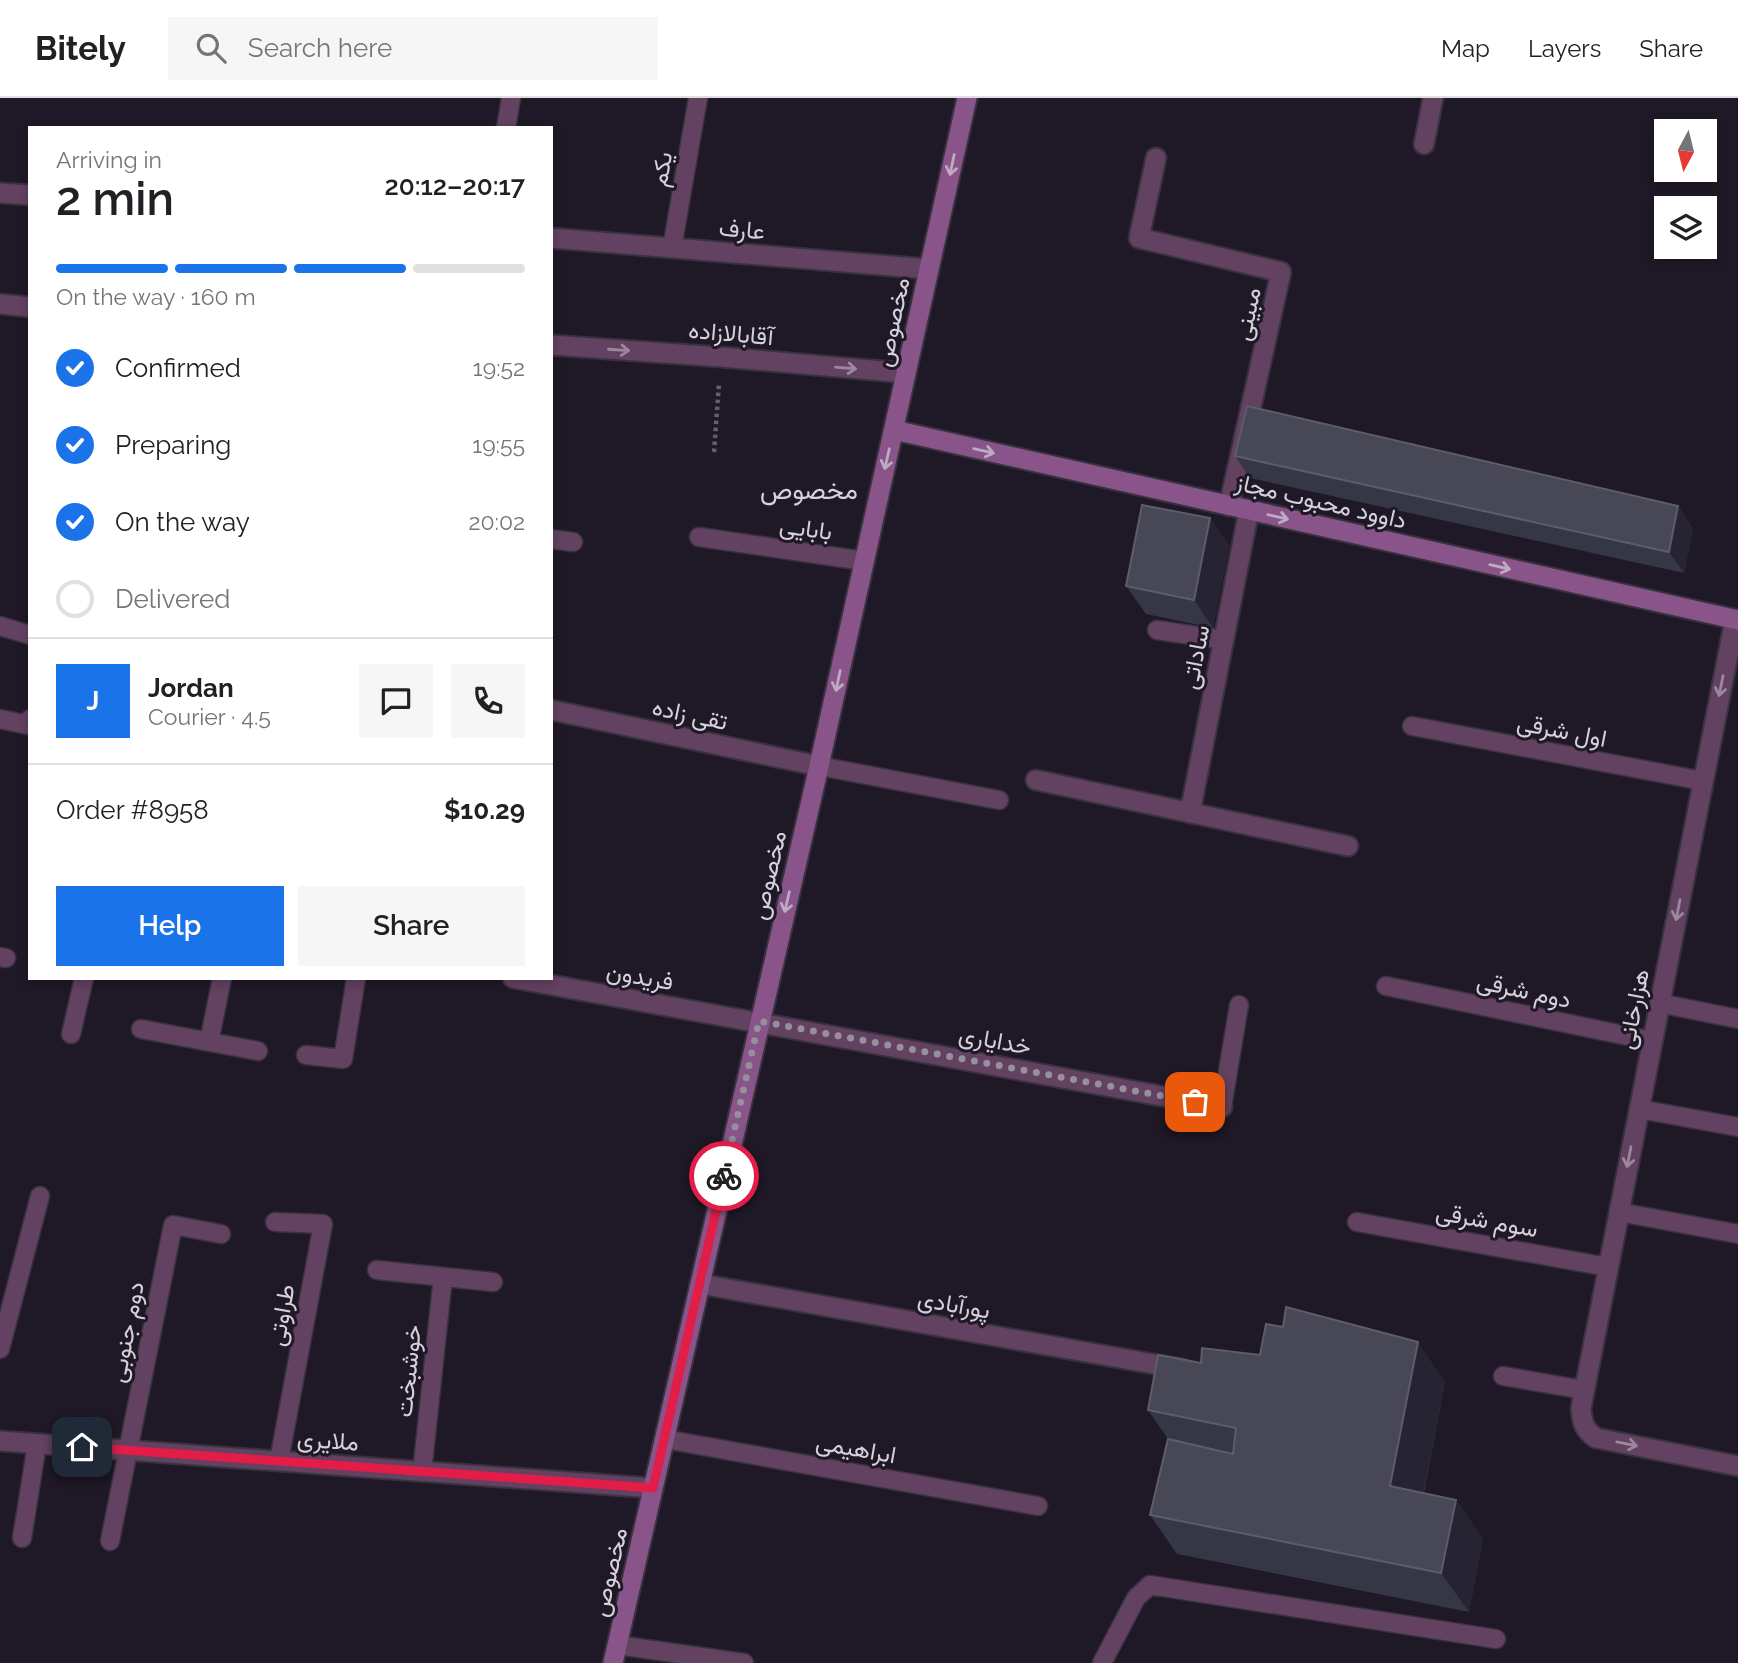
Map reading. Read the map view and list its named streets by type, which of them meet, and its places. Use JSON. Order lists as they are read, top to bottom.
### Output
{
  "streets": {
    "main road": ["مخصوص", "داوود محبوب مجاز"],
    "street": [
      "عارف",
      "مبینی",
      "آقابالازاده",
      "ساداتی",
      "تقی زاده",
      "فریدون",
      "هزارخانی",
      "خدایاری",
      "پورآبادی",
      "ملایری"
    ],
    "lane": [
      "یکم",
      "بابایی",
      "اول شرقی",
      "دوم شرقی",
      "سوم شرقی",
      "طراوتی",
      "دوم جنوبی",
      "خوشبخت",
      "ابراهیمی"
    ]
  },
  "crossings": [
    ["یکم", "عارف"],
    ["عارف", "مخصوص"],
    ["مبینی", "داوود محبوب مجاز"],
    ["مخصوص", "آقابالازاده"],
    ["مخصوص", "داوود محبوب مجاز"],
    ["مخصوص", "بابایی"],
    ["مخصوص", "تقی زاده"],
    ["مخصوص", "فریدون"],
    ["مخصوص", "خدایاری"],
    ["مخصوص", "پورآبادی"],
    ["مخصوص", "ملایری"],
    ["مخصوص", "ابراهیمی"],
    ["داوود محبوب مجاز", "ساداتی"],
    ["داوود محبوب مجاز", "هزارخانی"],
    ["اول شرقی", "هزارخانی"],
    ["فریدون", "خدایاری"],
    ["دوم شرقی", "هزارخانی"],
    ["هزارخانی", "سوم شرقی"],
    ["طراوتی", "ملایری"],
    ["دوم جنوبی", "ملایری"],
    ["خوشبخت", "ملایری"]
  ],
  "one_way": [
    "مخصوص",
    "آقابالازاده",
    "داوود محبوب مجاز",
    "هزارخانی"
  ],
  "districts": ["مخصوص"],
  "north": "bottom",
  "page": {
    "header": "Bitely",
    "search": "Search here",
    "nav": ["Map", "Layers", "Share"],
    "heading": ["2 min", "Arriving in", "20:12–20:17"],
    "panel": [
      "Jordan",
      "Courier · 4.5",
      "Order #8958",
      "$10.29"
    ],
    "bar": "On the way · 160 m",
    "list": [
      ["Confirmed", "19:52"],
      ["Preparing", "19:55"],
      ["On the way", "20:02"],
      "Delivered"
    ],
    "round": "J",
    "buttons": ["Help", "Share"]
  }
}
